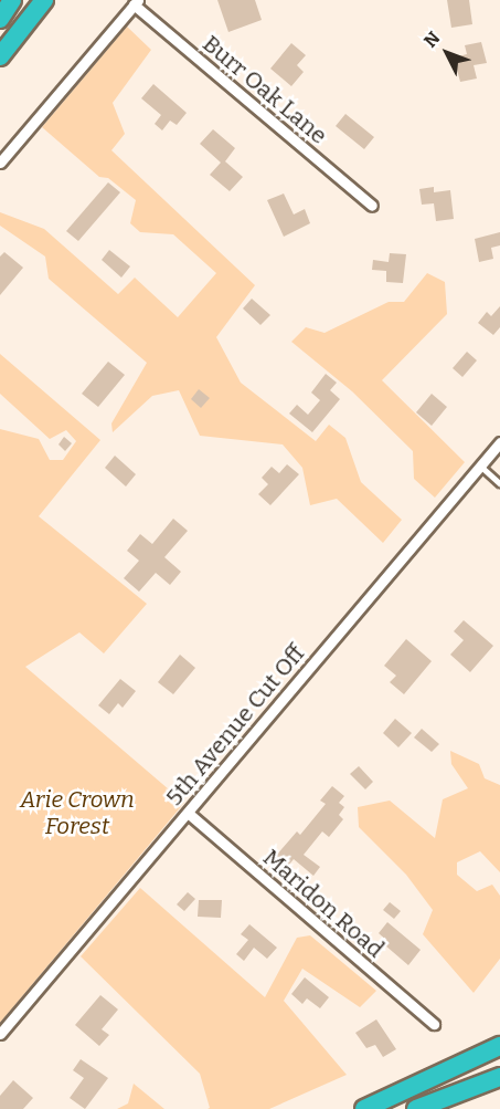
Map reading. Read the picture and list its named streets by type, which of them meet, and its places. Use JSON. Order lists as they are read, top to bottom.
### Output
{
  "streets": {
    "street": ["Burr Oak Lane", "5th Avenue Cut Off", "Maridon Road"]
  },
  "crossings": [
    ["5th Avenue Cut Off", "Maridon Road"]
  ],
  "parks": ["Arie Crown Forest"],
  "north": "top left"
}
